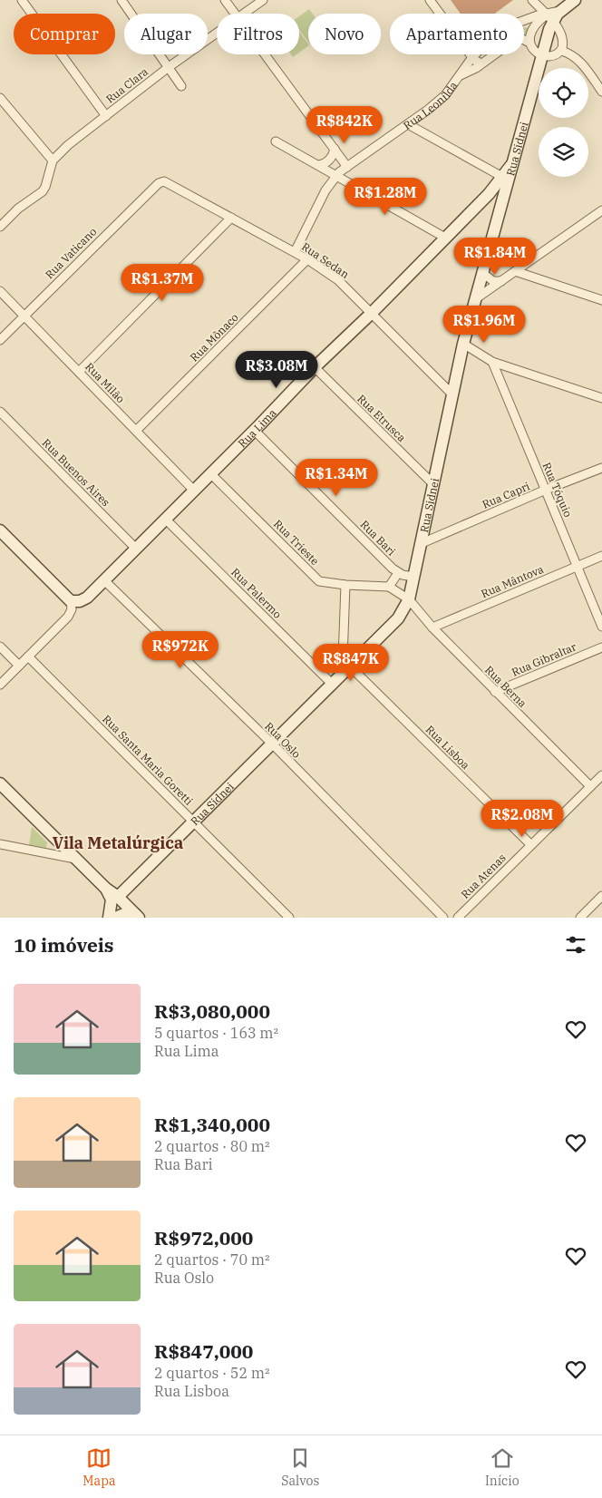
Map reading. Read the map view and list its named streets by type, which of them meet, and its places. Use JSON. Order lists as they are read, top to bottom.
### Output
{
  "streets": {
    "main road": ["Rua Sidnei", "Rua Lima"],
    "street": [
      "Rua Clara",
      "Rua Leonilda",
      "Rua Vaticano",
      "Rua Sedan",
      "Rua Mônaco",
      "Rua Milão",
      "Rua Etrusca",
      "Rua Buenos Aires",
      "Rua Tóquio",
      "Rua Capri",
      "Rua Bari",
      "Rua Trieste",
      "Rua Mântova",
      "Rua Palermo",
      "Rua Gibraltar",
      "Rua Berna",
      "Rua Oslo",
      "Rua Lisboa",
      "Rua Santa Maria Goretti",
      "Rua Atenas"
    ]
  },
  "crossings": [
    ["Rua Leonilda", "Rua Sidnei"],
    ["Rua Leonilda", "Rua Sedan"],
    ["Rua Sidnei", "Rua Sedan"],
    ["Rua Sidnei", "Rua Etrusca"],
    ["Rua Sidnei", "Rua Lima"],
    ["Rua Sidnei", "Rua Capri"],
    ["Rua Sidnei", "Rua Trieste"],
    ["Rua Sidnei", "Rua Palermo"],
    ["Rua Sidnei", "Rua Berna"],
    ["Rua Sidnei", "Rua Oslo"],
    ["Rua Sidnei", "Rua Lisboa"],
    ["Rua Sidnei", "Rua Santa Maria Goretti"],
    ["Rua Vaticano", "Rua Sedan"],
    ["Rua Vaticano", "Rua Milão"],
    ["Rua Sedan", "Rua Mônaco"],
    ["Rua Sedan", "Rua Lima"],
    ["Rua Mônaco", "Rua Milão"],
    ["Rua Milão", "Rua Lima"],
    ["Rua Etrusca", "Rua Lima"],
    ["Rua Lima", "Rua Buenos Aires"],
    ["Rua Lima", "Rua Bari"],
    ["Rua Lima", "Rua Trieste"],
    ["Rua Lima", "Rua Palermo"],
    ["Rua Lima", "Rua Oslo"],
    ["Rua Tóquio", "Rua Capri"],
    ["Rua Tóquio", "Rua Mântova"],
    ["Rua Trieste", "Rua Berna"],
    ["Rua Mântova", "Rua Berna"],
    ["Rua Gibraltar", "Rua Berna"],
    ["Rua Berna", "Rua Atenas"],
    ["Rua Lisboa", "Rua Atenas"]
  ],
  "districts": ["Vila Metalúrgica"],
  "page": {
    "chip": [
      "Comprar",
      "Alugar",
      "Filtros",
      "Novo",
      "Apartamento"
    ],
    "price": [
      "R$842K",
      "R$1.28M",
      "R$1.84M",
      "R$1.37M",
      "R$1.96M",
      "R$3.08M",
      "R$1.34M",
      "R$972K",
      "R$847K",
      "R$2.08M"
    ],
    "heading": "10 imóveis",
    "list": [
      {
        "name": "R$3,080,000",
        "note": "5 quartos · 163 m² · Rua Lima"
      },
      {
        "name": "R$1,340,000",
        "note": "2 quartos · 80 m² · Rua Bari"
      },
      {
        "name": "R$972,000",
        "note": "2 quartos · 70 m² · Rua Oslo"
      },
      {
        "name": "R$847,000",
        "note": "2 quartos · 52 m² · Rua Lisboa"
      }
    ],
    "tabs": ["Mapa", "Salvos", "Início"]
  }
}
